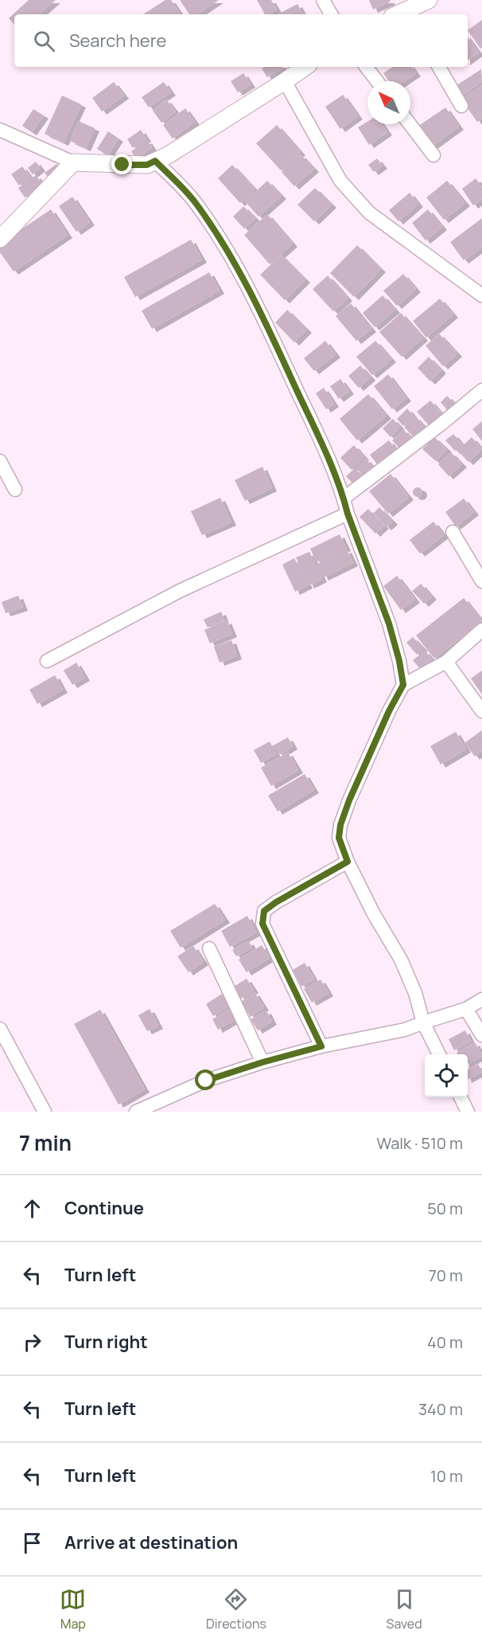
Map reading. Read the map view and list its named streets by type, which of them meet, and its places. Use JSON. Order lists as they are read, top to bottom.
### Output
{
  "north": "top left",
  "page": {
    "search": "Search here",
    "heading": ["7 min", "Walk · 510 m"],
    "list": [
      ["Continue", "50 m"],
      ["Turn left", "70 m"],
      ["Turn right", "40 m"],
      ["Turn left", "340 m"],
      ["Turn left", "10 m"],
      "Arrive at destination"
    ],
    "nav": ["Map", "Directions", "Saved"]
  }
}
